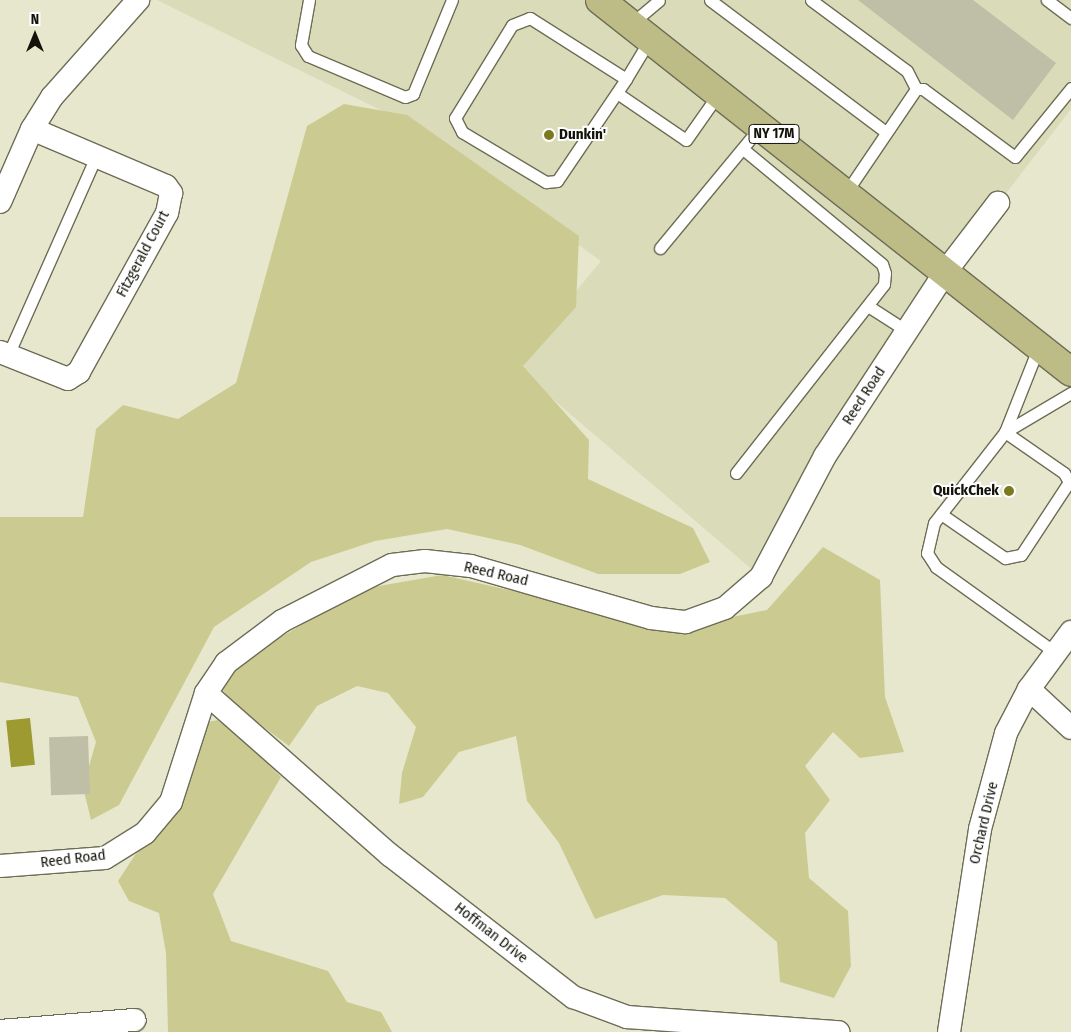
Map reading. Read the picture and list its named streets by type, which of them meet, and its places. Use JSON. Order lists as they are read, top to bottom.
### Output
{
  "streets": {
    "main road": ["NY 17M"],
    "street": [
      "Fitzgerald Court",
      "Reed Road",
      "Orchard Drive",
      "Hoffman Drive"
    ]
  },
  "crossings": [
    ["NY 17M", "Reed Road"],
    ["Reed Road", "Hoffman Drive"]
  ],
  "places": ["Dunkin'", "QuickChek"],
  "north": "top"
}
